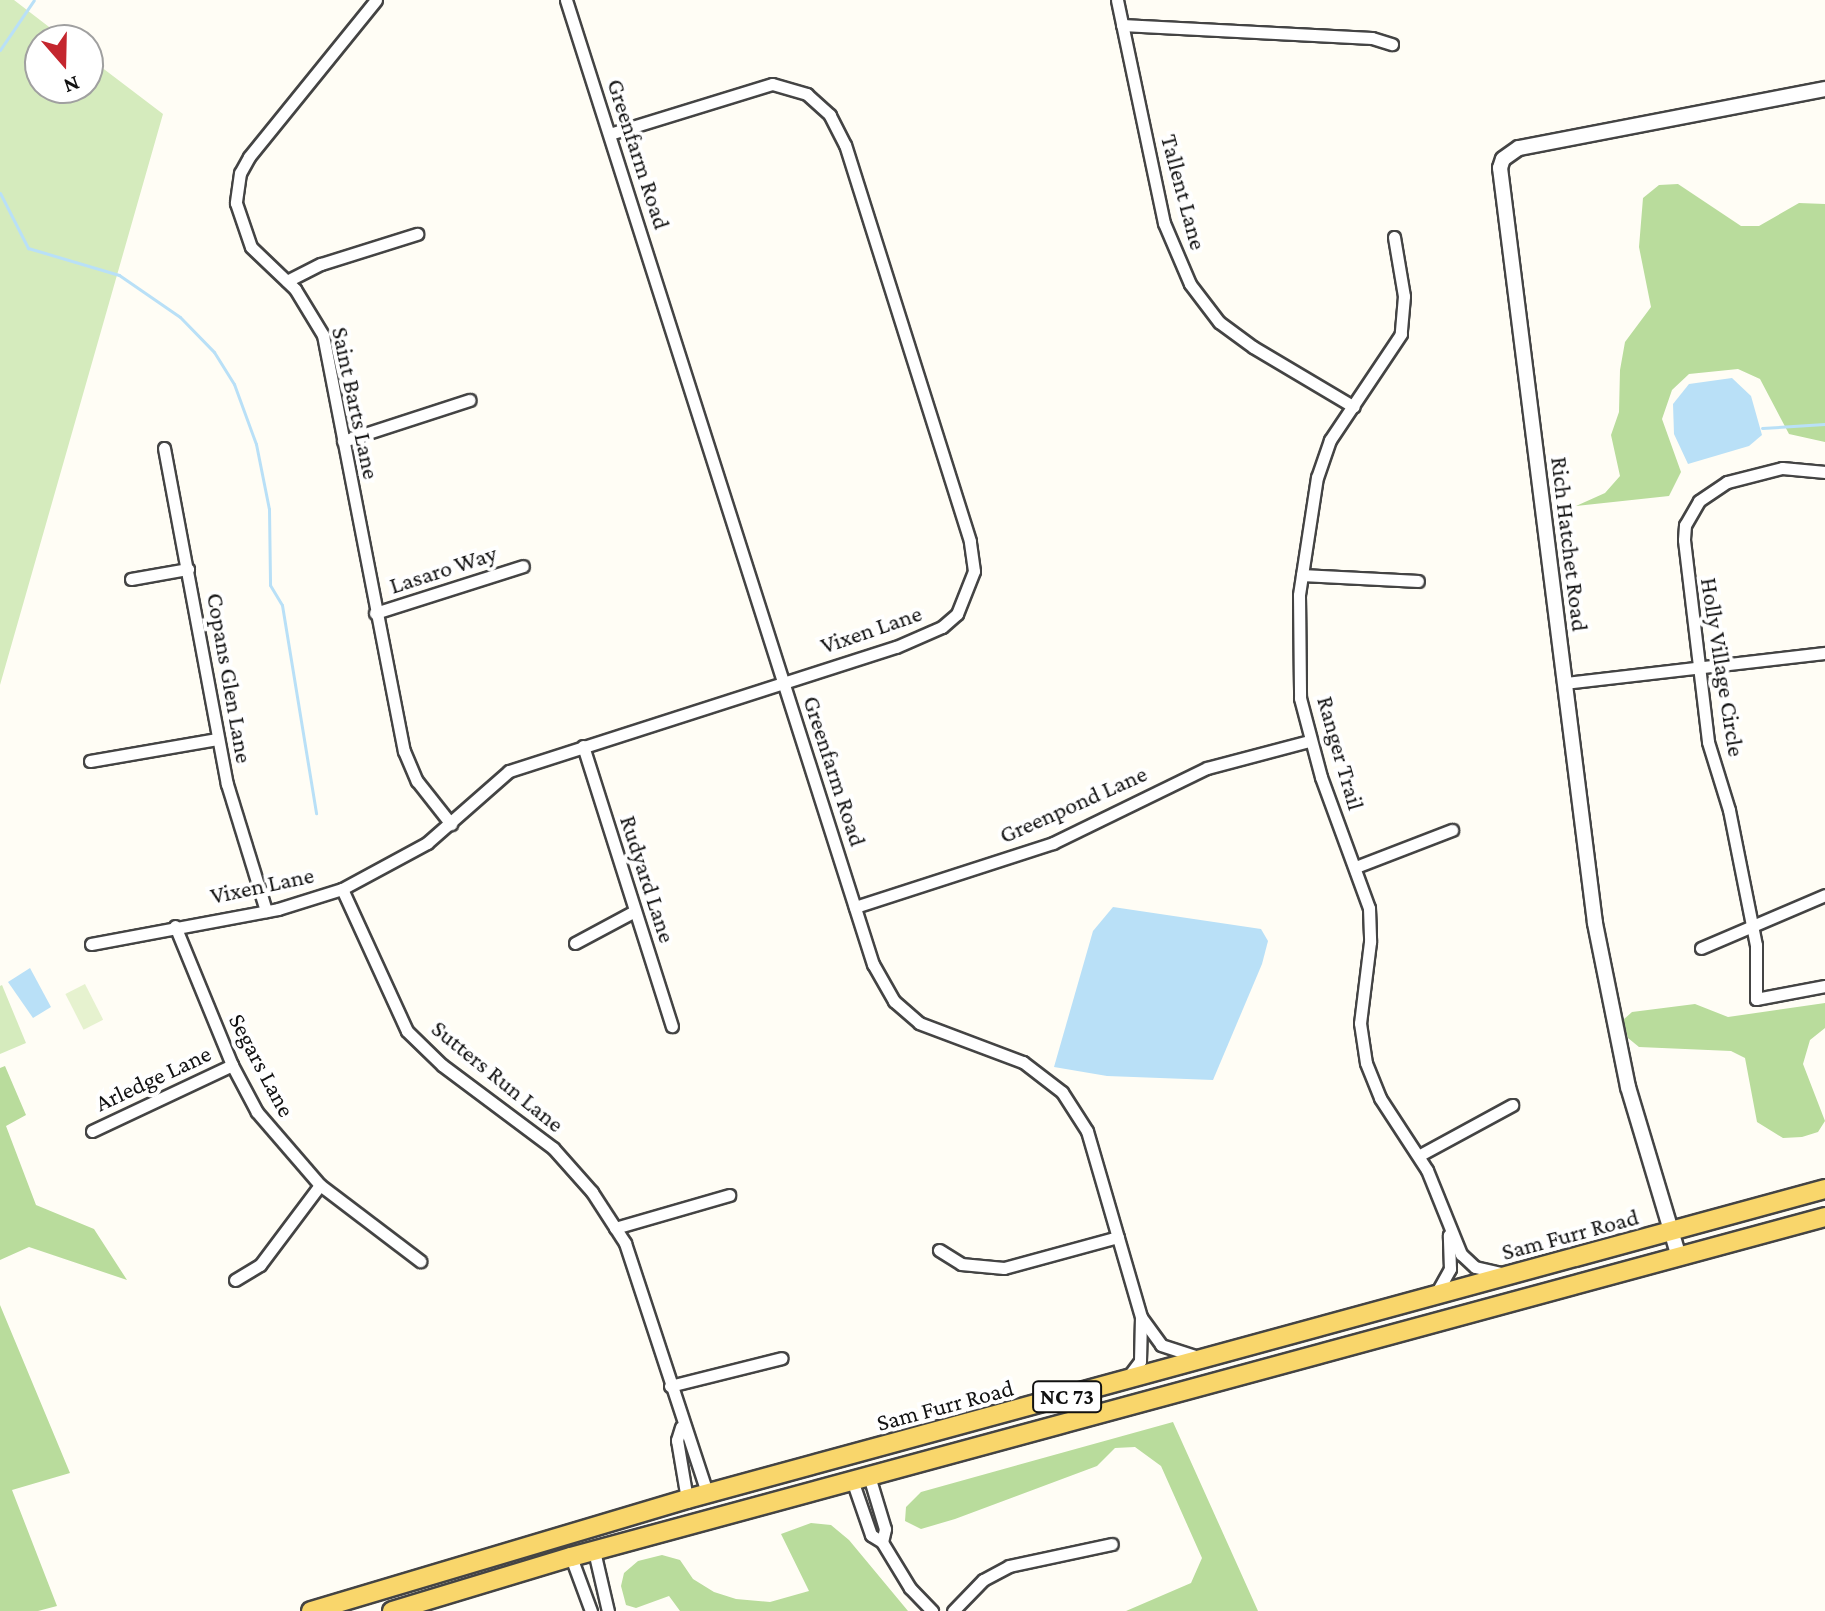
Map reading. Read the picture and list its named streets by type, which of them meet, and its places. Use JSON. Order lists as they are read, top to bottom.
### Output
{
  "streets": {
    "main road": ["Sam Furr Road", "NC 73"],
    "street": [
      "Greenfarm Road",
      "Tallent Lane",
      "Saint Barts Lane",
      "Rich Hatchet Road",
      "Lasaro Way",
      "Vixen Lane",
      "Holly Village Circle",
      "Copans Glen Lane",
      "Ranger Trail",
      "Greenpond Lane",
      "Rudyard Lane",
      "Segars Lane",
      "Sutters Run Lane",
      "Arledge Lane"
    ]
  },
  "crossings": [
    ["Greenfarm Road", "Vixen Lane"],
    ["Greenfarm Road", "Greenpond Lane"],
    ["Greenfarm Road", "Sam Furr Road"],
    ["Tallent Lane", "Ranger Trail"],
    ["Saint Barts Lane", "Lasaro Way"],
    ["Saint Barts Lane", "Vixen Lane"],
    ["Rich Hatchet Road", "Sam Furr Road"],
    ["Vixen Lane", "Copans Glen Lane"],
    ["Vixen Lane", "Rudyard Lane"],
    ["Vixen Lane", "Segars Lane"],
    ["Vixen Lane", "Sutters Run Lane"],
    ["Ranger Trail", "Greenpond Lane"],
    ["Ranger Trail", "Sam Furr Road"],
    ["Segars Lane", "Arledge Lane"],
    ["Sutters Run Lane", "Sam Furr Road"]
  ],
  "north": "bottom"
}
